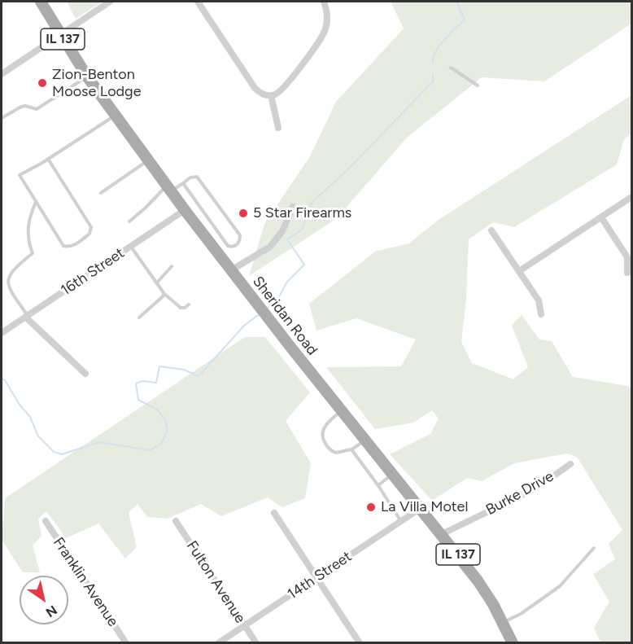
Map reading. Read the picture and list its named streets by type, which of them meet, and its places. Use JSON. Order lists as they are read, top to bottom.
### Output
{
  "streets": {
    "main road": ["IL 137", "Sheridan Road"],
    "street": [
      "16th Street",
      "Burke Drive",
      "14th Street",
      "Franklin Avenue",
      "Fulton Avenue"
    ]
  },
  "crossings": [
    ["16th Street", "Sheridan Road"],
    ["Sheridan Road", "Burke Drive"],
    ["Sheridan Road", "14th Street"],
    ["14th Street", "Fulton Avenue"]
  ],
  "places": ["Zion-Benton Moose Lodge", "5 Star Firearms", "La Villa Motel"],
  "north": "bottom right"
}
